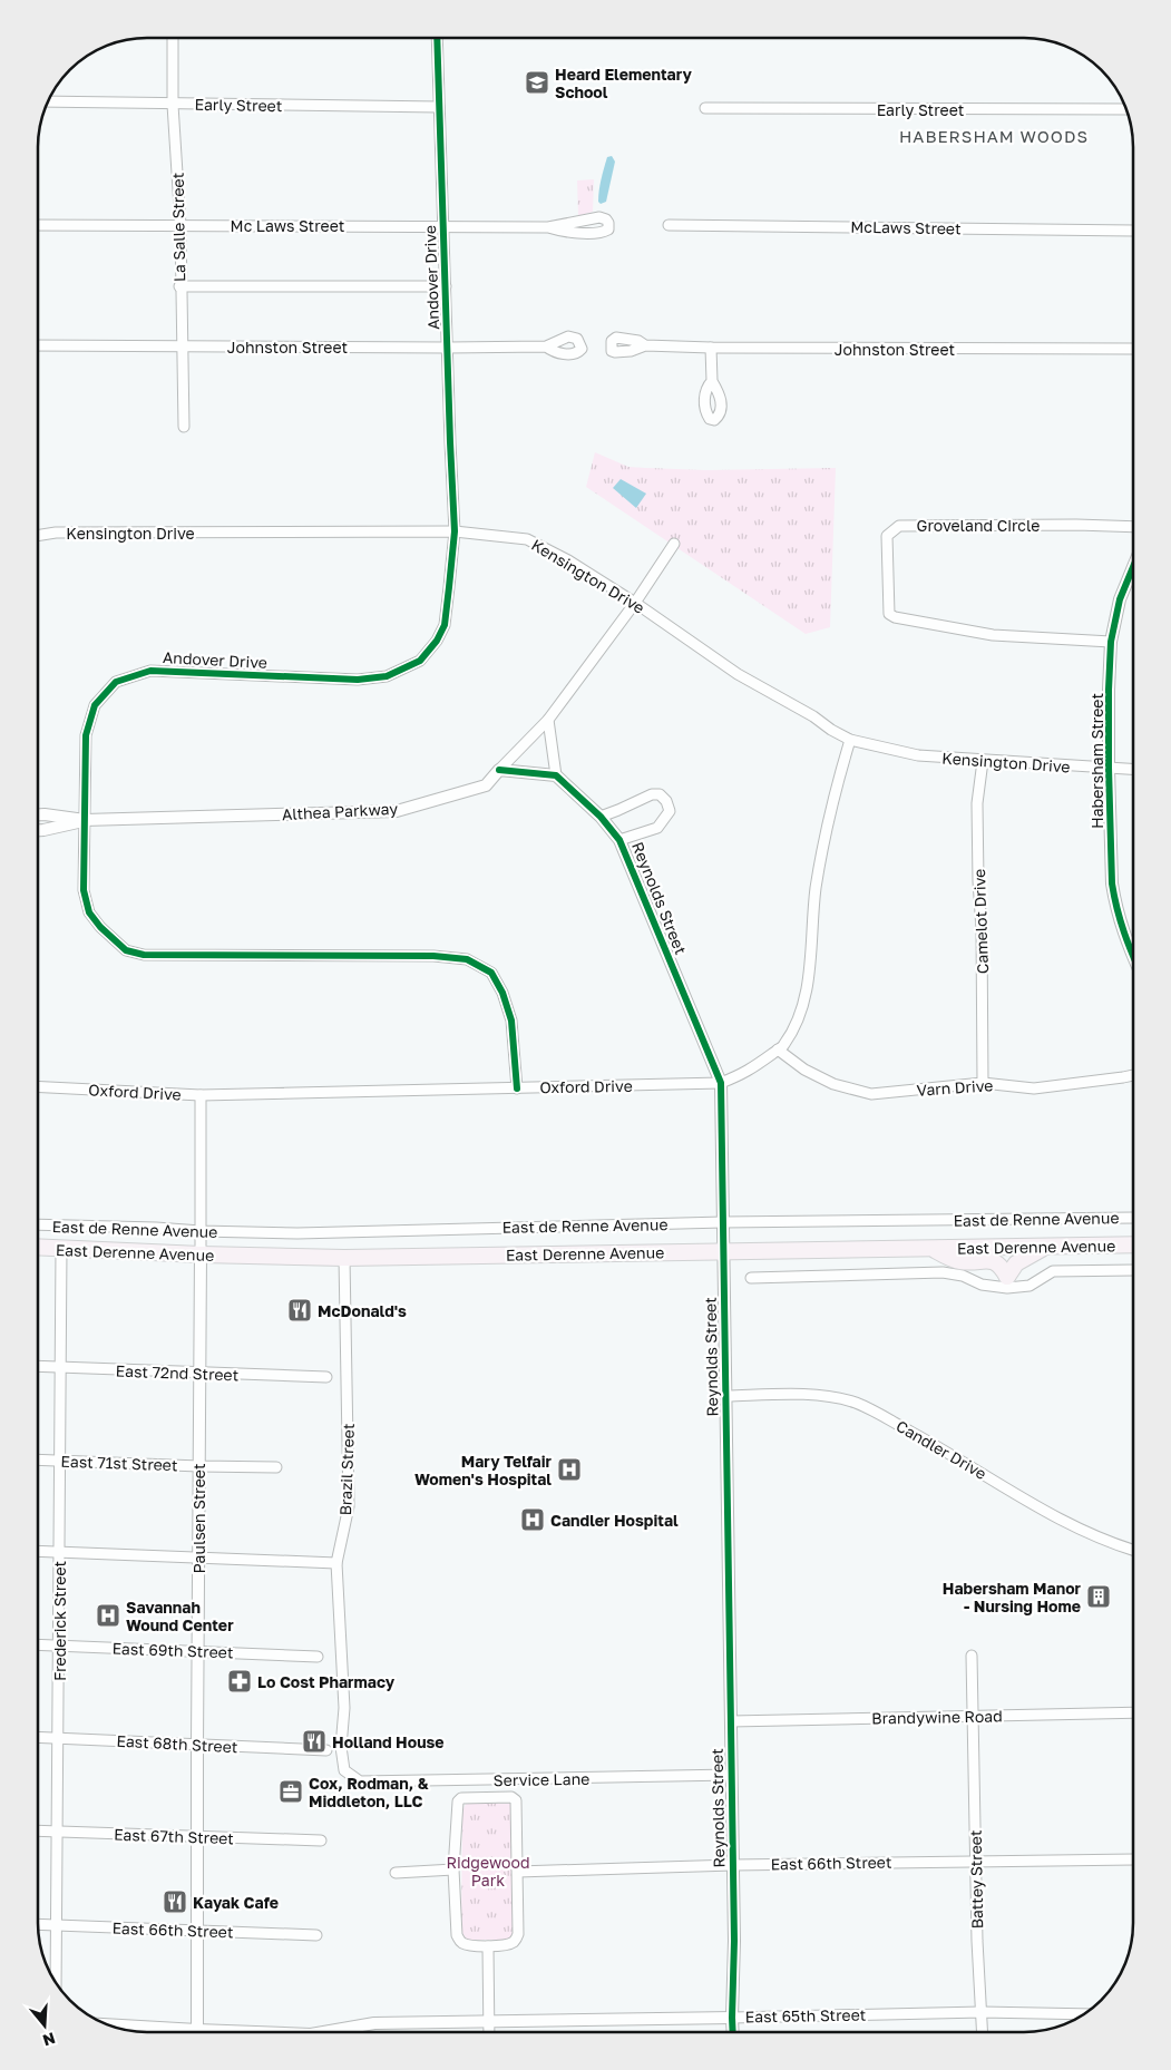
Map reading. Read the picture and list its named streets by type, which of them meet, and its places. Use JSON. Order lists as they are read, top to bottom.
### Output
{
  "streets": {
    "highway": ["East Derenne Avenue"],
    "street": [
      "Early Street",
      "Mc Laws Street",
      "La Salle Street",
      "McLaws Street",
      "Andover Drive",
      "Johnston Street",
      "Groveland Circle",
      "Kensington Drive",
      "Habersham Street",
      "Althea Parkway",
      "Reynolds Street",
      "Camelot Drive",
      "Oxford Drive",
      "Varn Drive",
      "East de Renne Avenue",
      "East 72nd Street",
      "Candler Drive",
      "East 71st Street",
      "Brazil Street",
      "Paulsen Street",
      "Frederick Street",
      "East 69th Street",
      "Brandywine Road",
      "East 68th Street",
      "Service Lane",
      "East 67th Street",
      "East 66th Street",
      "Battey Street",
      "East 65th Street"
    ]
  },
  "crossings": [
    ["Early Street", "La Salle Street"],
    ["Early Street", "Andover Drive"],
    ["Mc Laws Street", "La Salle Street"],
    ["Mc Laws Street", "Andover Drive"],
    ["La Salle Street", "Johnston Street"],
    ["Andover Drive", "Johnston Street"],
    ["Andover Drive", "Kensington Drive"],
    ["Andover Drive", "Althea Parkway"],
    ["Andover Drive", "Oxford Drive"],
    ["Groveland Circle", "Habersham Street"],
    ["Kensington Drive", "Habersham Street"],
    ["Kensington Drive", "Althea Parkway"],
    ["Kensington Drive", "Camelot Drive"],
    ["Kensington Drive", "Oxford Drive"],
    ["Reynolds Street", "Oxford Drive"],
    ["Reynolds Street", "East de Renne Avenue"],
    ["Reynolds Street", "East Derenne Avenue"],
    ["Reynolds Street", "Candler Drive"],
    ["Reynolds Street", "Brandywine Road"],
    ["Reynolds Street", "Service Lane"],
    ["Reynolds Street", "East 66th Street"],
    ["Reynolds Street", "East 65th Street"],
    ["Camelot Drive", "Varn Drive"],
    ["Oxford Drive", "Varn Drive"],
    ["Oxford Drive", "Paulsen Street"],
    ["East de Renne Avenue", "Paulsen Street"],
    ["East Derenne Avenue", "Brazil Street"],
    ["East Derenne Avenue", "Paulsen Street"],
    ["East Derenne Avenue", "Frederick Street"],
    ["East 72nd Street", "Paulsen Street"],
    ["East 72nd Street", "Frederick Street"],
    ["East 71st Street", "Paulsen Street"],
    ["East 71st Street", "Frederick Street"],
    ["Brazil Street", "Service Lane"],
    ["Paulsen Street", "East 69th Street"],
    ["Paulsen Street", "East 68th Street"],
    ["Paulsen Street", "East 67th Street"],
    ["Paulsen Street", "East 66th Street"],
    ["Frederick Street", "East 69th Street"],
    ["Frederick Street", "East 68th Street"],
    ["Frederick Street", "East 67th Street"],
    ["Frederick Street", "East 66th Street"],
    ["Brandywine Road", "Battey Street"],
    ["East 66th Street", "Battey Street"],
    ["Battey Street", "East 65th Street"]
  ],
  "districts": ["HABERSHAM WOODS"],
  "parks": ["Ridgewood Park"],
  "places": {
    "school or university": ["Heard Elementary School"],
    "restaurant": ["McDonald's", "Holland House", "Kayak Cafe"],
    "hospital": ["Mary Telfair Women's Hospital", "Candler Hospital", "Savannah Wound Center"],
    "building": ["Habersham Manor - Nursing Home"],
    "pharmacy": ["Lo Cost Pharmacy"],
    "office": ["Cox, Rodman, & Middleton, LLC"]
  },
  "north": "bottom"
}
